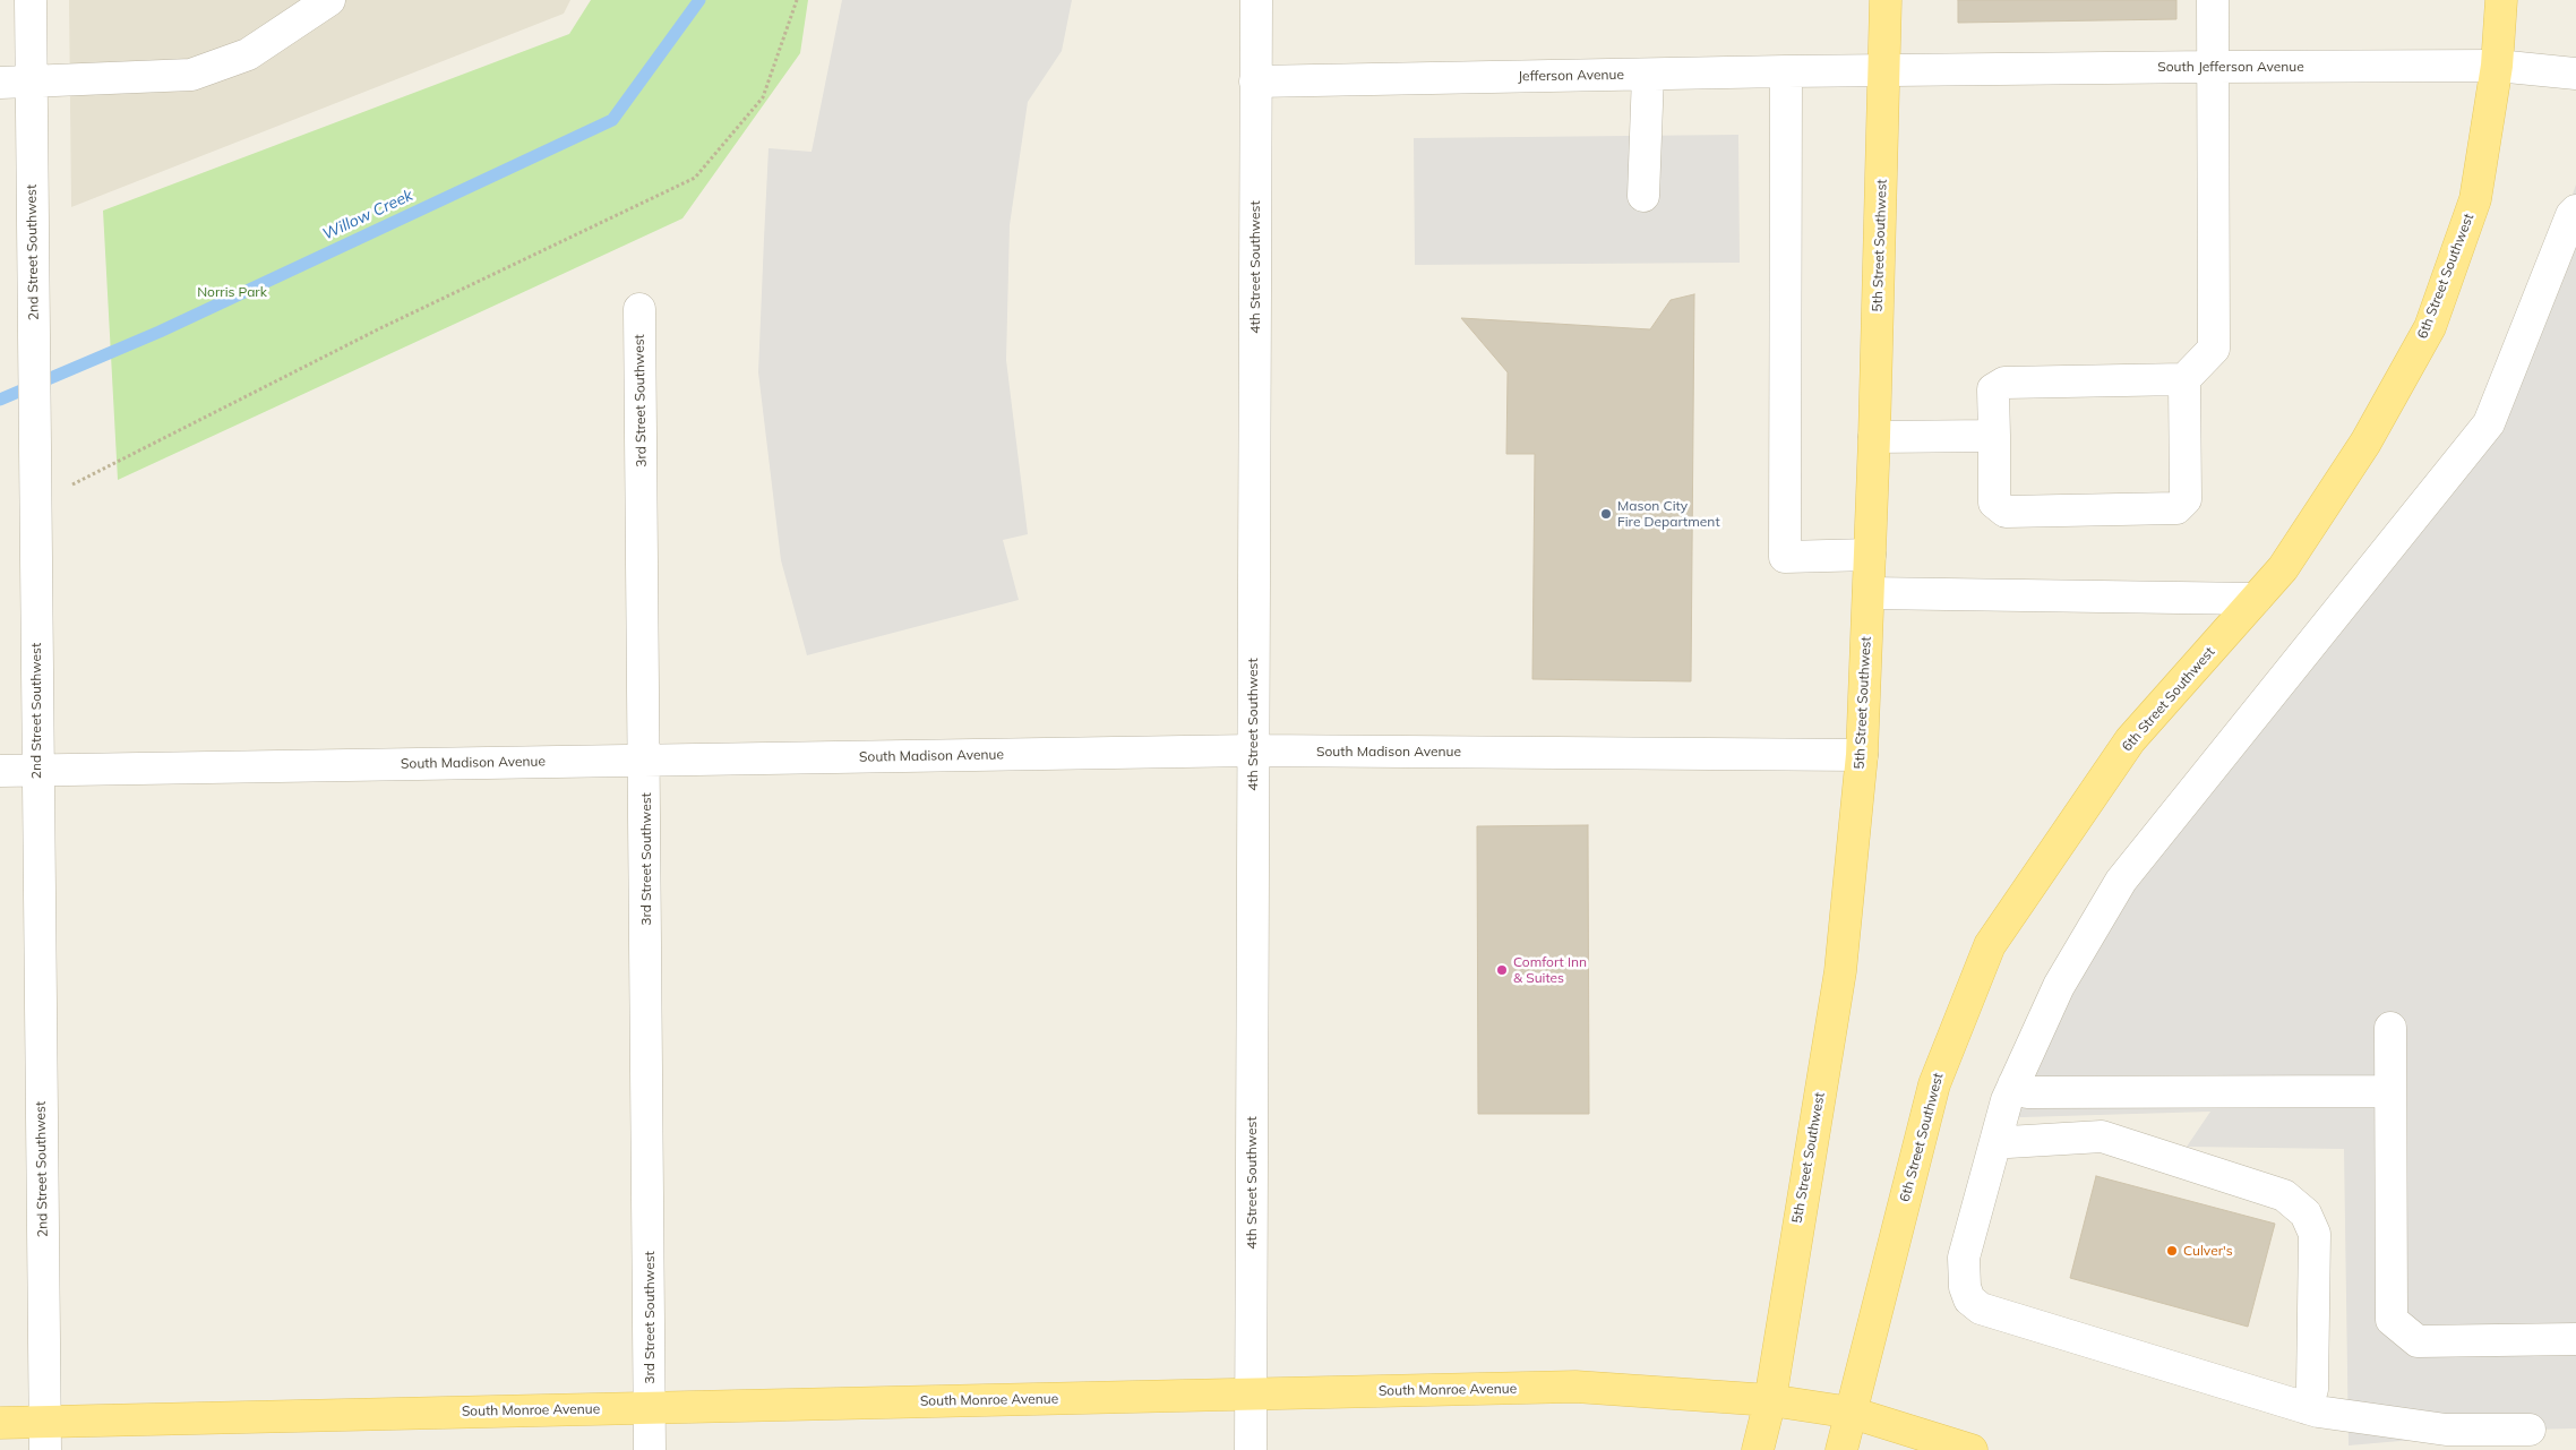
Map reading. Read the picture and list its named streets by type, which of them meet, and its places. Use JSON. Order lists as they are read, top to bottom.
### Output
{
  "streets": {
    "main road": ["5th Street Southwest", "6th Street Southwest", "South Monroe Avenue"],
    "street": [
      "South Jefferson Avenue",
      "Jefferson Avenue",
      "2nd Street Southwest",
      "4th Street Southwest",
      "3rd Street Southwest",
      "South Madison Avenue"
    ]
  },
  "crossings": [
    ["South Jefferson Avenue", "Jefferson Avenue"],
    ["South Jefferson Avenue", "5th Street Southwest"],
    ["South Jefferson Avenue", "6th Street Southwest"],
    ["Jefferson Avenue", "5th Street Southwest"],
    ["Jefferson Avenue", "4th Street Southwest"],
    ["5th Street Southwest", "South Madison Avenue"],
    ["5th Street Southwest", "South Monroe Avenue"],
    ["2nd Street Southwest", "South Madison Avenue"],
    ["2nd Street Southwest", "South Monroe Avenue"],
    ["4th Street Southwest", "South Madison Avenue"],
    ["4th Street Southwest", "South Monroe Avenue"],
    ["6th Street Southwest", "South Monroe Avenue"],
    ["3rd Street Southwest", "South Madison Avenue"],
    ["3rd Street Southwest", "South Monroe Avenue"]
  ],
  "water": ["Willow Creek"],
  "parks": ["Norris Park"],
  "places": ["Mason City Fire Department", "Comfort Inn & Suites", "Culver's"]
}
